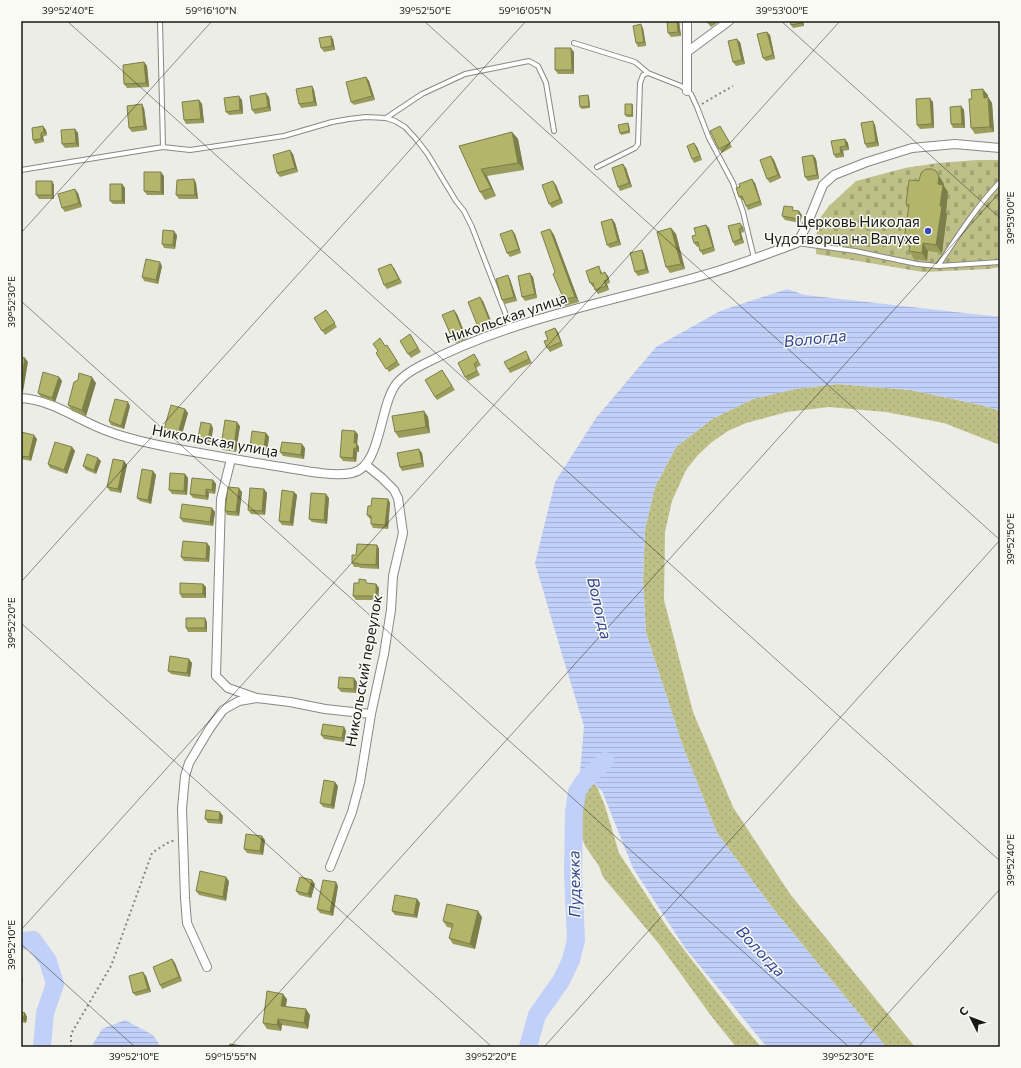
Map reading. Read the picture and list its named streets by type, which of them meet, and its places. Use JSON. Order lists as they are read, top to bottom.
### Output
{
  "streets": {
    "street": ["Никольская улица", "Никольский переулок"]
  },
  "crossings": [
    ["Никольская улица", "Никольский переулок"]
  ],
  "water": ["Вологда", "Пудежка"],
  "places": ["Церковь Николая Чудотворца на Валухе"],
  "north": "top left",
  "coordinates": [
    "39°52'40\"E",
    "59°16'10\"N",
    "39°52'50\"E",
    "59°16'05\"N",
    "39°53'00\"E",
    "39°52'30\"E",
    "39°52'20\"E",
    "39°52'10\"E",
    "59°15'55\"N"
  ]
}
